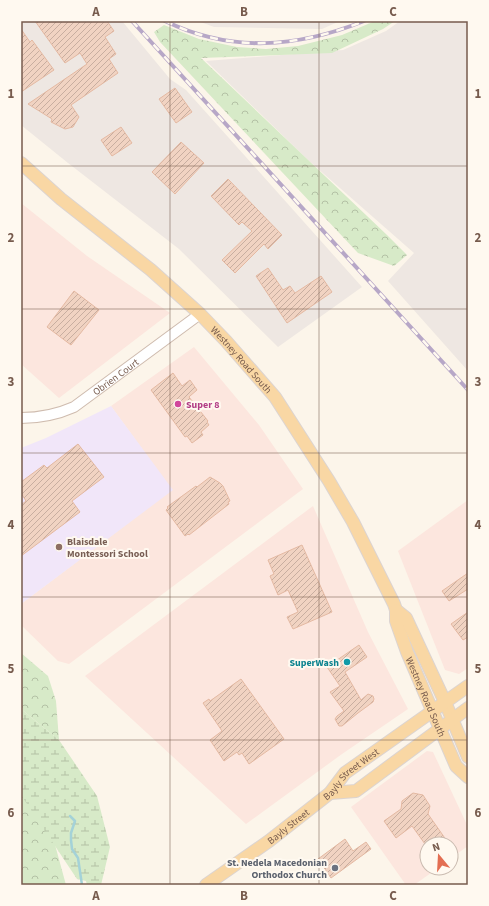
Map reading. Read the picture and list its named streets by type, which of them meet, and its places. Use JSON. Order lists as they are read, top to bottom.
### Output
{
  "streets": {
    "main road": ["Westney Road South", "Bayly Street West", "Bayly Street"],
    "street": ["Obrien Court"]
  },
  "crossings": [
    ["Westney Road South", "Obrien Court"],
    ["Westney Road South", "Bayly Street West"],
    ["Bayly Street West", "Bayly Street"]
  ],
  "places": [
    "Super 8",
    "Blaisdale Montessori School",
    "SuperWash",
    "St. Nedela Macedonian Orthodox Church"
  ],
  "north": "top",
  "grid": {
    "columns": ["A", "B", "C"],
    "rows": [
      "1",
      "2",
      "3",
      "4",
      "5",
      "6"
    ]
  }
}
